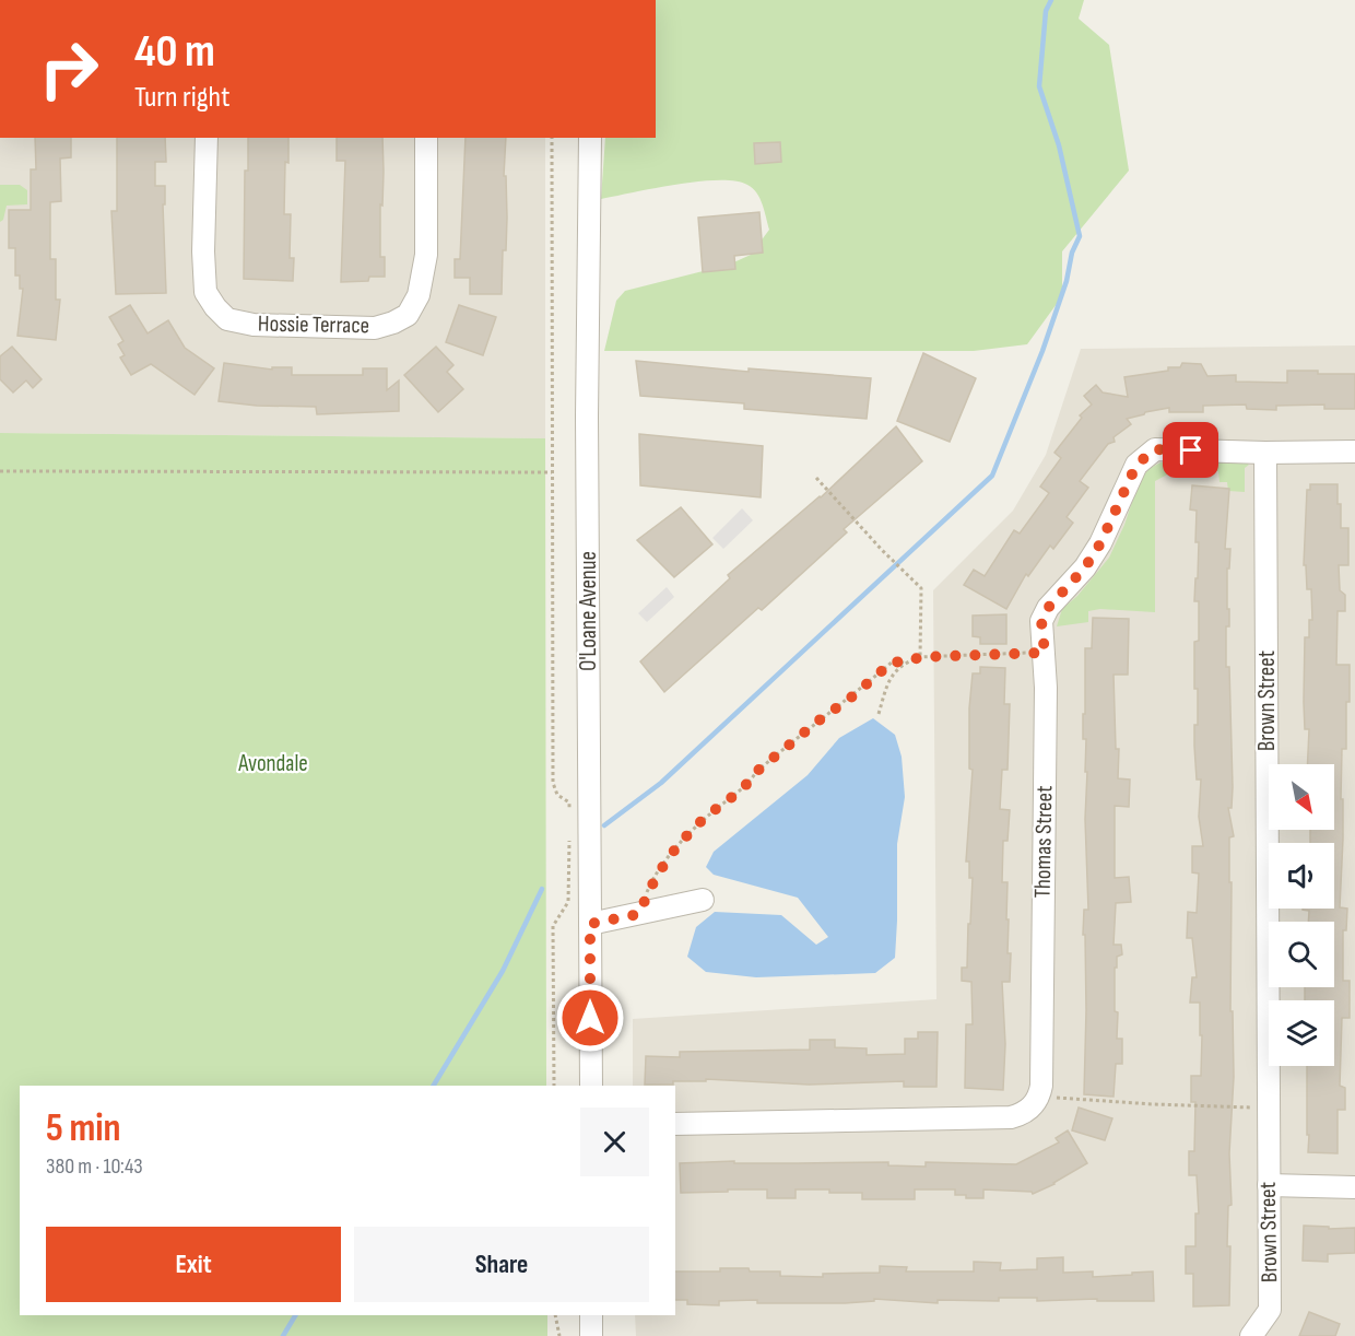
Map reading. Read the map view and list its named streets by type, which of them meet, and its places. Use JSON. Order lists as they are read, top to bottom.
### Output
{
  "streets": {
    "street": [
      "Hossie Terrace",
      "O'Loane Avenue",
      "Brown Street",
      "Thomas Street"
    ]
  },
  "crossings": [
    ["Brown Street", "Thomas Street"]
  ],
  "parks": ["Avondale"],
  "north": "bottom right",
  "page": {
    "turn": ["40 m", "Turn right"],
    "heading": ["5 min", "380 m · 10:43"],
    "buttons": ["Exit", "Share"]
  }
}
